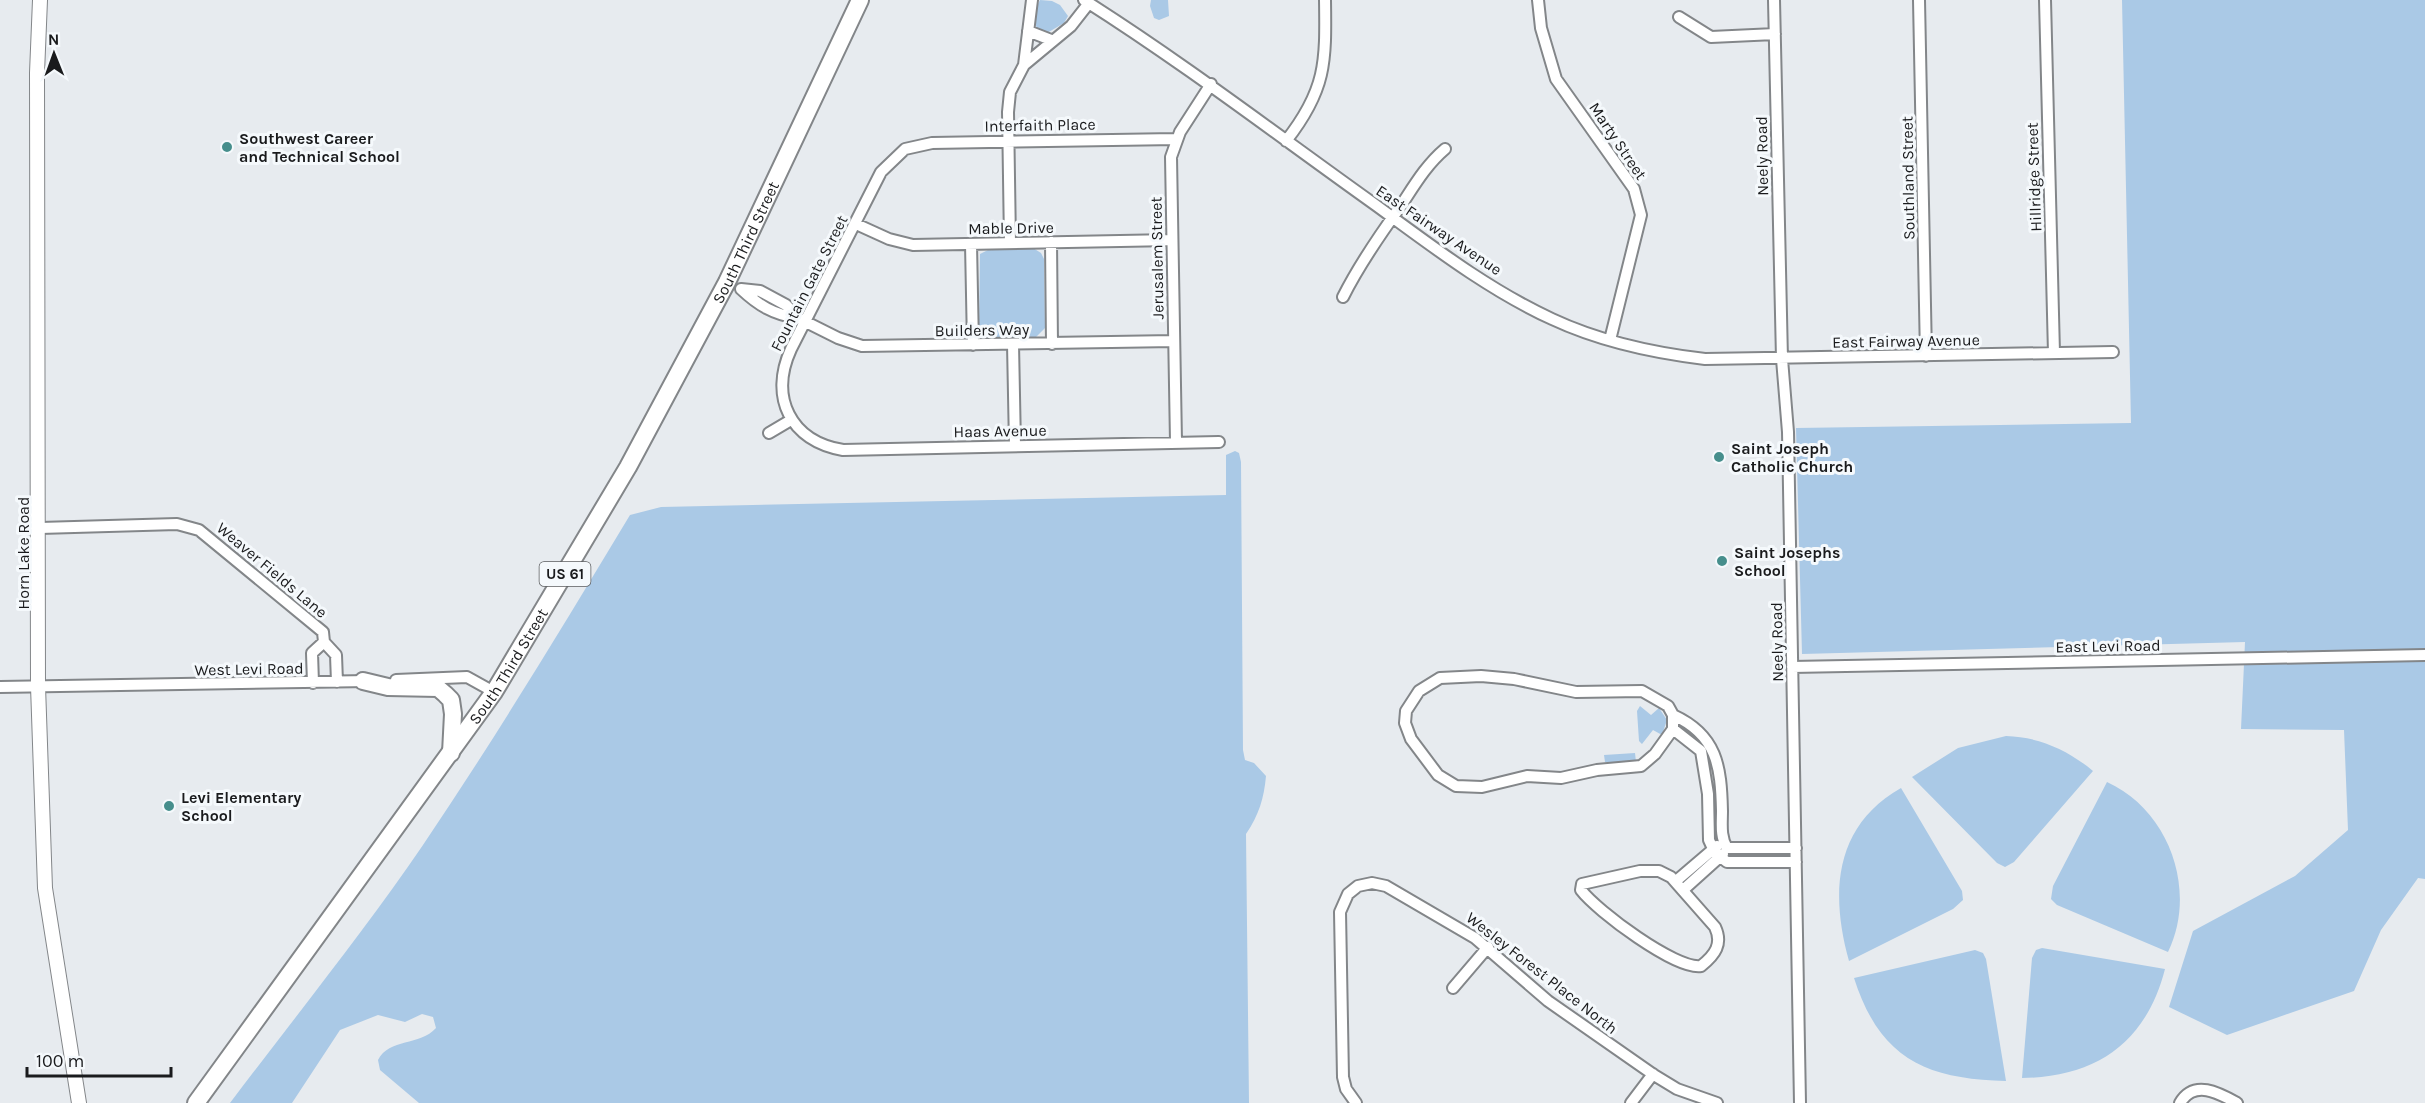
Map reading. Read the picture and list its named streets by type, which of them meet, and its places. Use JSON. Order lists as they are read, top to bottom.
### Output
{
  "streets": {
    "highway": ["South Third Street", "US 61"],
    "main road": ["Horn Lake Road"],
    "street": [
      "Interfaith Place",
      "Marty Street",
      "Neely Road",
      "Hillridge Street",
      "Southland Street",
      "Mable Drive",
      "East Fairway Avenue",
      "Jerusalem Street",
      "Fountain Gate Street",
      "Builders Way",
      "Haas Avenue",
      "Weaver Fields Lane",
      "East Levi Road",
      "West Levi Road",
      "Wesley Forest Place North"
    ]
  },
  "crossings": [
    ["Interfaith Place", "Jerusalem Street"],
    ["Interfaith Place", "Fountain Gate Street"],
    ["Marty Street", "East Fairway Avenue"],
    ["Neely Road", "East Fairway Avenue"],
    ["Neely Road", "East Levi Road"],
    ["Hillridge Street", "East Fairway Avenue"],
    ["Southland Street", "East Fairway Avenue"],
    ["Mable Drive", "Jerusalem Street"],
    ["Mable Drive", "Fountain Gate Street"],
    ["East Fairway Avenue", "Jerusalem Street"],
    ["South Third Street", "Builders Way"],
    ["South Third Street", "West Levi Road"],
    ["Jerusalem Street", "Builders Way"],
    ["Jerusalem Street", "Haas Avenue"],
    ["Fountain Gate Street", "Builders Way"],
    ["Fountain Gate Street", "Haas Avenue"],
    ["Horn Lake Road", "Weaver Fields Lane"],
    ["Horn Lake Road", "West Levi Road"],
    ["Weaver Fields Lane", "West Levi Road"]
  ],
  "places": [
    "Southwest Career and Technical School",
    "Saint Joseph Catholic Church",
    "Saint Josephs School",
    "Levi Elementary School"
  ],
  "scale_bar": "100 m",
  "north": "top"
}
